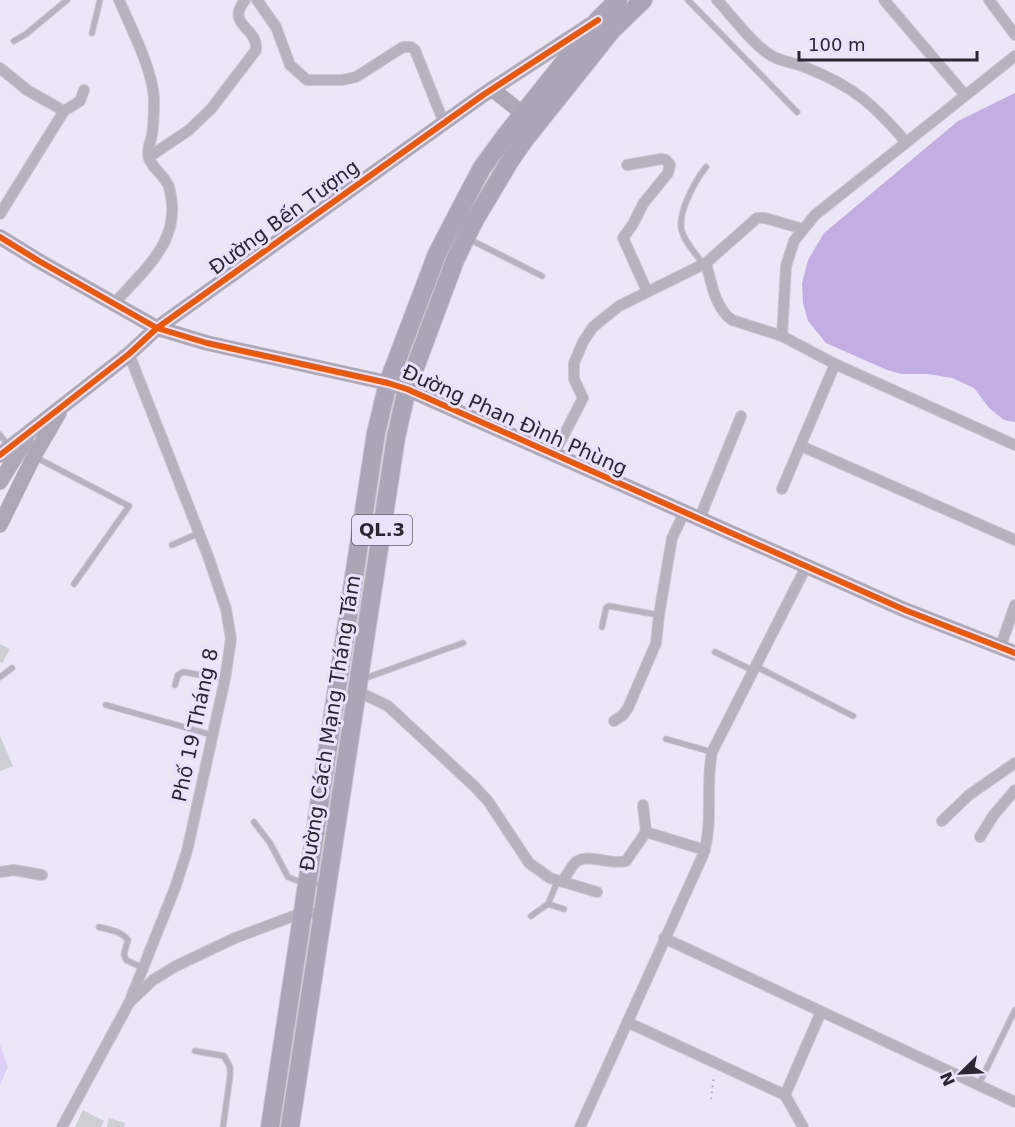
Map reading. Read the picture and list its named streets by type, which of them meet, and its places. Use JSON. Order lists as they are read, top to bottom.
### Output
{
  "streets": {
    "highway": ["QL.3", "Đường Cách Mạng Tháng Tám"],
    "street": ["Đường Bến Tượng", "Đường Phan Đình Phùng", "Phố 19 Tháng 8"]
  },
  "crossings": [
    ["Đường Bến Tượng", "Đường Phan Đình Phùng"],
    ["Đường Bến Tượng", "Đường Cách Mạng Tháng Tám"],
    ["Đường Bến Tượng", "Phố 19 Tháng 8"],
    ["Đường Phan Đình Phùng", "Đường Cách Mạng Tháng Tám"]
  ],
  "scale_bar": "100 m",
  "north": "bottom left"
}
